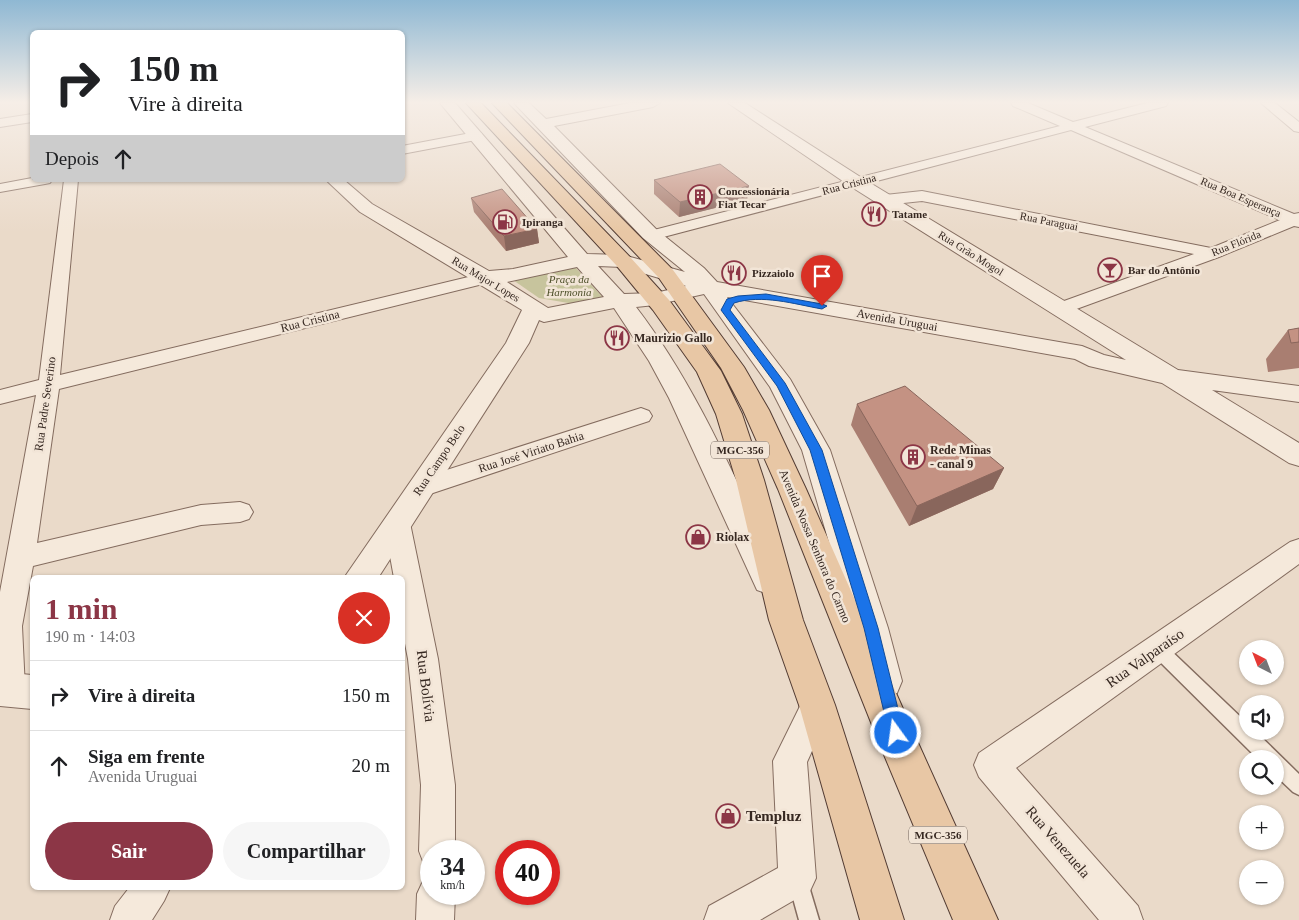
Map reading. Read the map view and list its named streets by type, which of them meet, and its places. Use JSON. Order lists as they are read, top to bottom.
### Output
{
  "streets": {
    "main road": ["MGC-356", "Avenida Nossa Senhora do Carmo"],
    "street": [
      "Rua Cristina",
      "Rua Boa Esperança",
      "Rua Paraguai",
      "Rua Flórida",
      "Rua Grão Mogol",
      "Rua Major Lopes",
      "Avenida Uruguai",
      "Rua Padre Severino",
      "Rua José Viriato Bahia",
      "Rua Campo Belo",
      "Rua Valparaíso",
      "Rua Bolívia",
      "Rua Venezuela"
    ]
  },
  "crossings": [
    ["Rua Cristina", "Rua Grão Mogol"],
    ["Rua Cristina", "Rua Major Lopes"],
    ["Rua Cristina", "Rua Padre Severino"],
    ["Rua Cristina", "Avenida Nossa Senhora do Carmo"],
    ["Rua Boa Esperança", "Rua Flórida"],
    ["Rua Paraguai", "Rua Flórida"],
    ["Rua Paraguai", "Rua Grão Mogol"],
    ["Rua Flórida", "Rua Grão Mogol"],
    ["Rua Grão Mogol", "Avenida Uruguai"],
    ["Rua Major Lopes", "Rua Campo Belo"],
    ["Avenida Uruguai", "Avenida Nossa Senhora do Carmo"],
    ["Rua José Viriato Bahia", "Rua Campo Belo"],
    ["Rua Campo Belo", "Rua Bolívia"],
    ["Rua Valparaíso", "Rua Venezuela"]
  ],
  "parks": ["Praça da Harmonia"],
  "places": {
    "building": ["Concessionária Fiat Tecar", "Rede Minas - canal 9"],
    "restaurant": ["Tatame", "Pizzaiolo", "Maurizio Gallo"],
    "fuel station": ["Ipiranga"],
    "bar": ["Bar do Antônio"],
    "shop": ["Riolax", "Templuz"]
  },
  "north": "top left",
  "page": {
    "turn": ["150 m", "Vire à direita"],
    "then": "Depois",
    "heading": ["1 min", "190 m · 14:03"],
    "map_buttons": ["+", "−"],
    "list": [
      {
        "name": "Vire à direita",
        "value": "150 m"
      },
      {
        "name": "Siga em frente",
        "note": "Avenida Uruguai",
        "value": "20 m"
      }
    ],
    "buttons": ["Sair", "Compartilhar"],
    "speed": "34 km/h",
    "limit": "40"
  }
}
